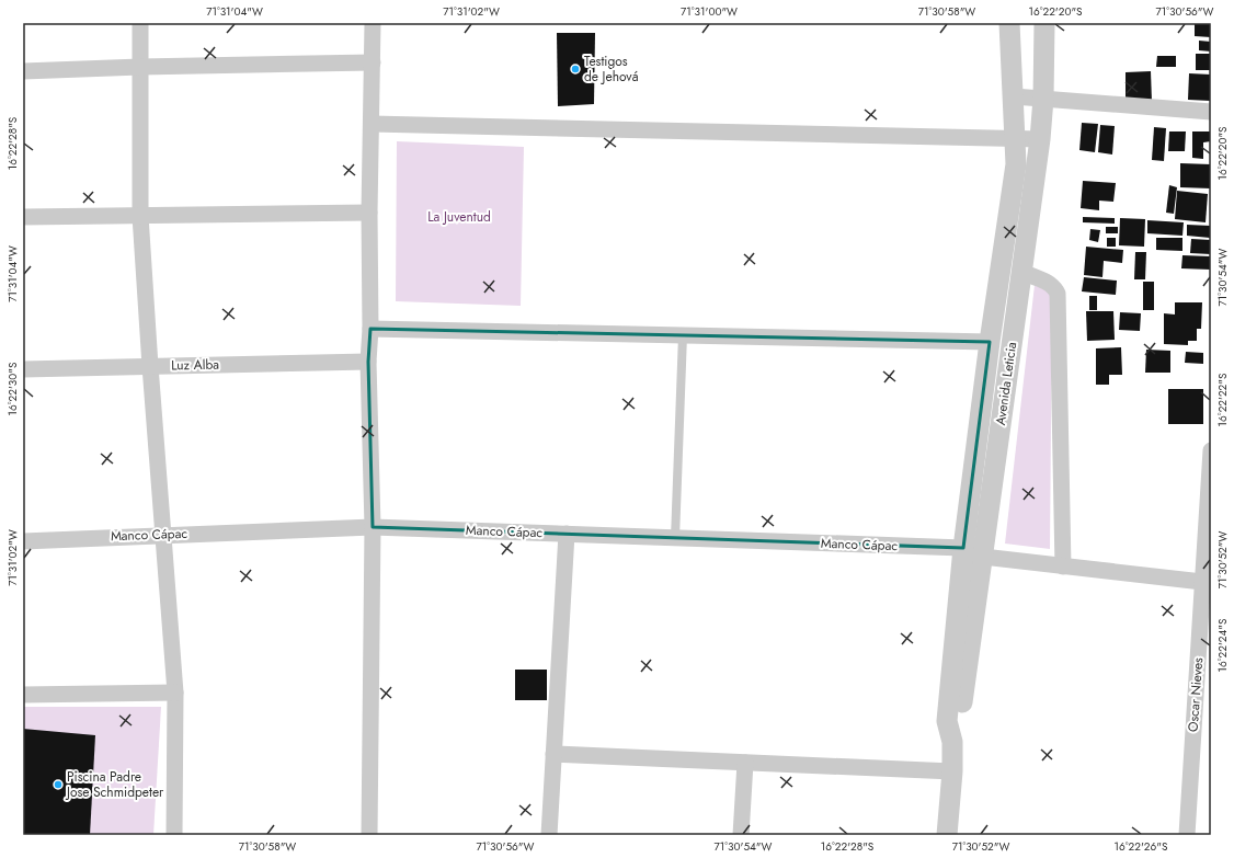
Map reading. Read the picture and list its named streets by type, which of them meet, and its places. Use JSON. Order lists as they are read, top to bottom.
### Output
{
  "streets": {
    "street": [
      "Luz Alba",
      "Avenida Leticia",
      "Manco Cápac",
      "Oscar Nieves"
    ]
  },
  "crossings": [
    ["Avenida Leticia", "Manco Cápac"],
    ["Manco Cápac", "Oscar Nieves"]
  ],
  "parks": ["La Juventud"],
  "places": ["Testigos de Jehová", "Piscina Padre Jose Schmidpeter"],
  "coordinates": [
    "71°31'04\"W",
    "71°31'02\"W",
    "71°31'00\"W",
    "71°30'58\"W",
    "16°22'20\"S",
    "71°30'56\"W",
    "16°22'28\"S",
    "71°30'54\"W",
    "16°22'30\"S",
    "16°22'22\"S",
    "71°30'52\"W",
    "16°22'24\"S",
    "16°22'26\"S"
  ]
}
